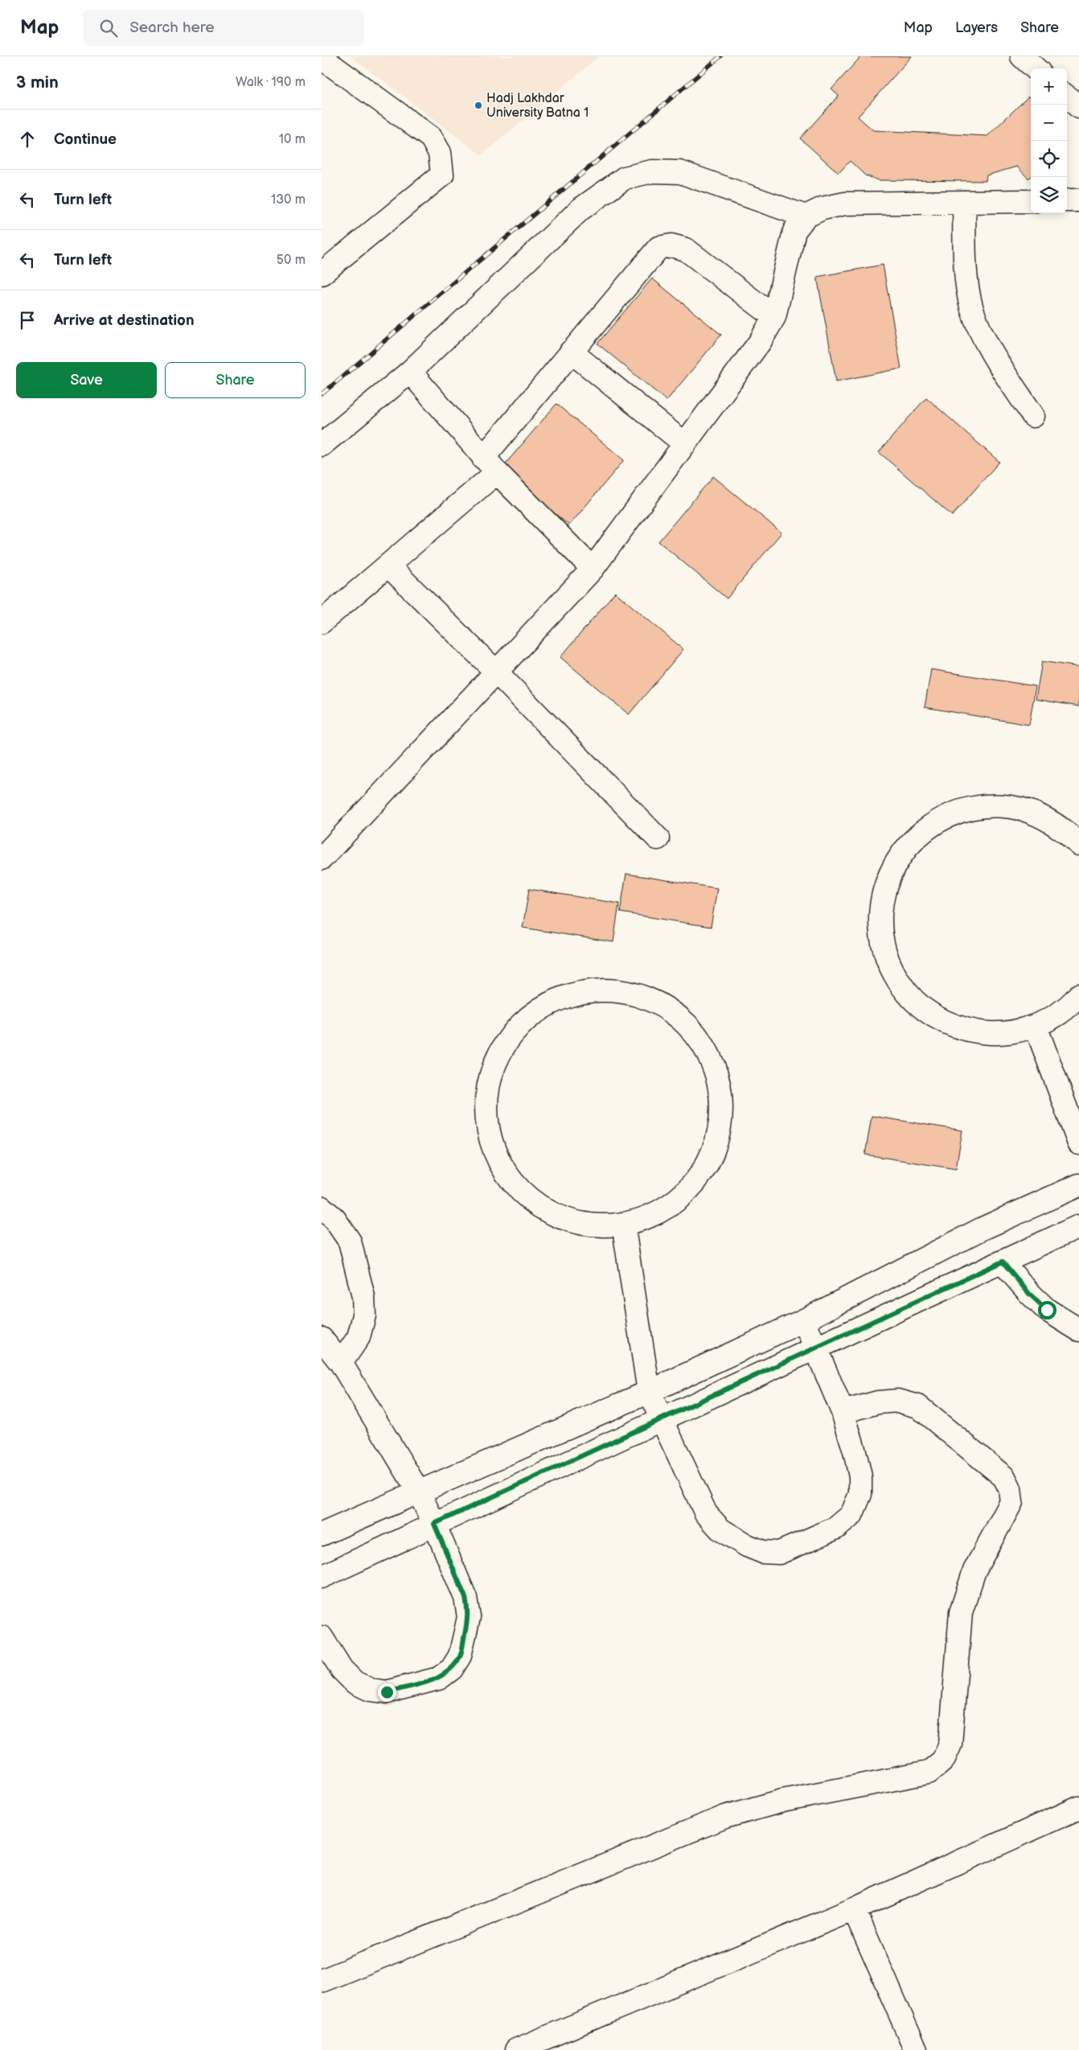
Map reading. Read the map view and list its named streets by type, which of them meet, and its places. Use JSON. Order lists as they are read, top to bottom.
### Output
{
  "places": ["Hadj Lakhdar University Batna 1"],
  "page": {
    "header": "Map",
    "search": "Search here",
    "nav": ["Map", "Layers", "Share"],
    "heading": ["3 min", "Walk · 190 m"],
    "map_buttons": ["+", "−"],
    "list": [
      ["Continue", "10 m"],
      ["Turn left", "130 m"],
      ["Turn left", "50 m"],
      "Arrive at destination"
    ],
    "buttons": ["Save", "Share"]
  }
}
